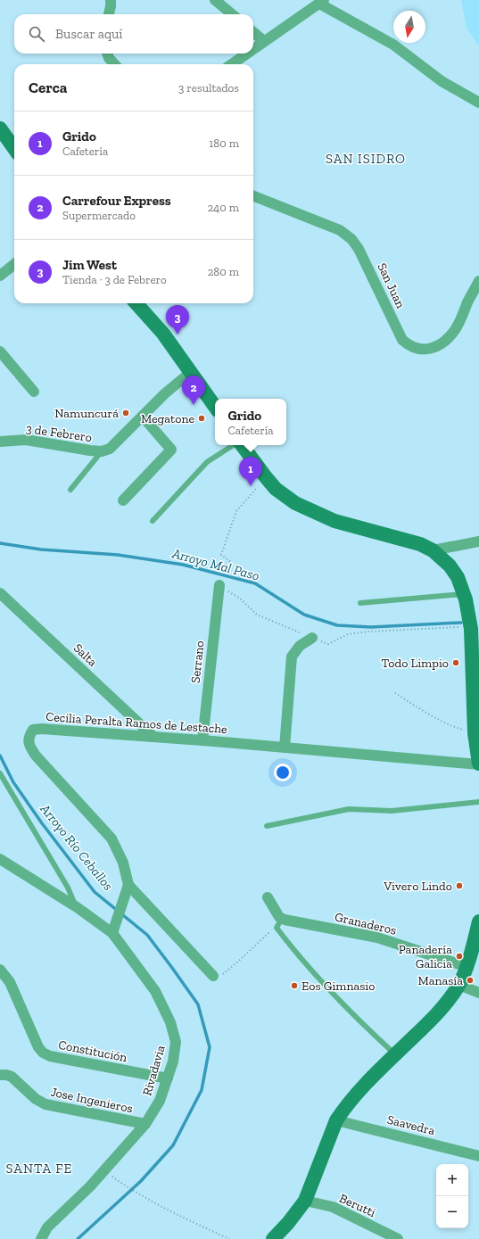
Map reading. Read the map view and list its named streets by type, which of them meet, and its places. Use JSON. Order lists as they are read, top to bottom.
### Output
{
  "streets": {
    "street": [
      "San Juan",
      "3 de Febrero",
      "Salta",
      "Serrano",
      "Cecilia Peralta Ramos de Lestache",
      "Granaderos",
      "Constitución",
      "Rivadavia",
      "Jose Ingenieros",
      "Saavedra",
      "Berutti"
    ]
  },
  "crossings": [
    ["Salta", "Cecilia Peralta Ramos de Lestache"],
    ["Serrano", "Cecilia Peralta Ramos de Lestache"],
    ["Constitución", "Rivadavia"],
    ["Rivadavia", "Jose Ingenieros"]
  ],
  "districts": ["SAN ISIDRO", "SANTA FE"],
  "water": ["Arroyo Mal Paso", "Arroyo Río Ceballos"],
  "places": [
    "Namuncurá",
    "Megatone",
    "Todo Limpio",
    "Vivero Lindo",
    "Panadería Galicia",
    "Manasía",
    "Eos Gimnasio"
  ],
  "north": "bottom",
  "page": {
    "search": "Buscar aquí",
    "heading": ["Cerca", "3 resultados"],
    "list": [
      {
        "mark": "1",
        "name": "Grido",
        "note": "Cafetería",
        "value": "180 m"
      },
      {
        "mark": "2",
        "name": "Carrefour Express",
        "note": "Supermercado",
        "value": "240 m"
      },
      {
        "mark": "3",
        "name": "Jim West",
        "note": "Tienda · 3 de Febrero",
        "value": "280 m"
      }
    ],
    "pins": ["3", "2", "1"],
    "popup": ["Grido", "Cafetería"],
    "map_buttons": ["+", "−"]
  }
}
